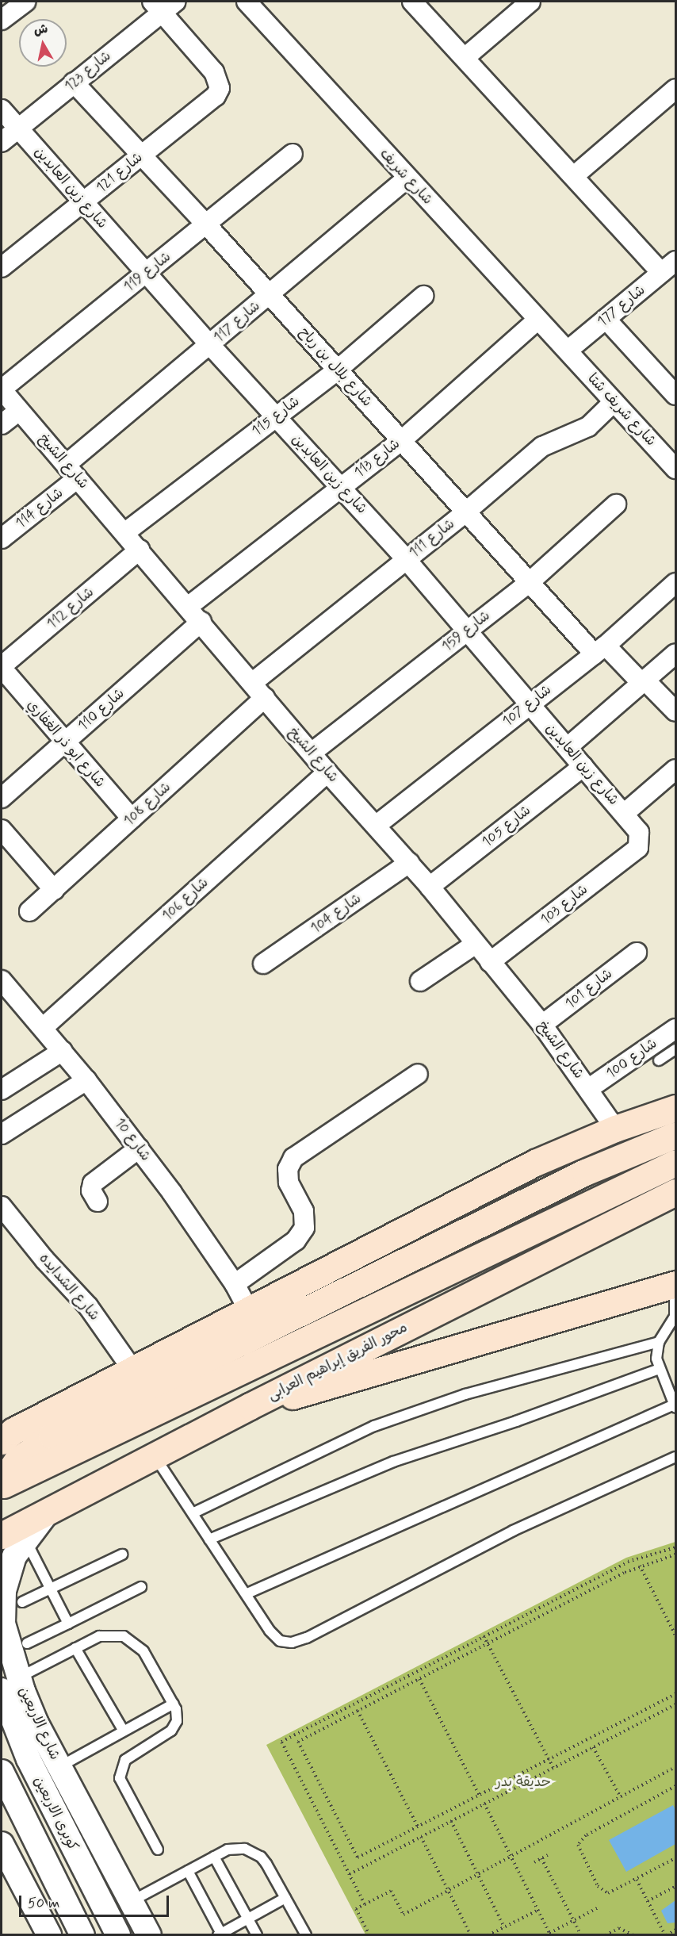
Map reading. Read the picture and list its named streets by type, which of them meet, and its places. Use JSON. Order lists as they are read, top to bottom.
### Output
{
  "streets": {
    "main road": ["محور الفريق إبراهيم العرابى"],
    "street": [
      "شارع 123",
      "شارع 121",
      "شارع شريف",
      "شارع زين العابدين",
      "شارع 119",
      "شارع 177",
      "شارع 117",
      "شارع بلال بن رباح",
      "شارع شريف شتا",
      "شارع 115",
      "شارع 113",
      "شارع الشيخ",
      "شارع 114",
      "شارع 111",
      "شارع 112",
      "شارع 159",
      "شارع 107",
      "شارع 110",
      "شارع ابو ذر الغفاري",
      "شارع 108",
      "شارع 105",
      "شارع 106",
      "شارع 103",
      "شارع 104",
      "شارع 101",
      "شارع 100",
      "شارع 10",
      "شارع الشدايده",
      "شارع الاربعين",
      "كوبرى الاربعين"
    ]
  },
  "crossings": [
    ["شارع 123", "شارع 121"],
    ["شارع 123", "شارع زين العابدين"],
    ["شارع 123", "شارع بلال بن رباح"],
    ["شارع 121", "شارع زين العابدين"],
    ["شارع 121", "شارع بلال بن رباح"],
    ["شارع شريف", "شارع 177"],
    ["شارع شريف", "شارع 117"],
    ["شارع شريف", "شارع شريف شتا"],
    ["شارع شريف", "شارع 113"],
    ["شارع زين العابدين", "شارع 119"],
    ["شارع زين العابدين", "شارع 117"],
    ["شارع زين العابدين", "شارع 115"],
    ["شارع زين العابدين", "شارع 113"],
    ["شارع زين العابدين", "شارع 111"],
    ["شارع زين العابدين", "شارع 159"],
    ["شارع زين العابدين", "شارع 107"],
    ["شارع زين العابدين", "شارع 105"],
    ["شارع زين العابدين", "شارع 103"],
    ["شارع 119", "شارع بلال بن رباح"],
    ["شارع 119", "شارع الشيخ"],
    ["شارع 177", "شارع شريف شتا"],
    ["شارع 117", "شارع بلال بن رباح"],
    ["شارع 117", "شارع الشيخ"],
    ["شارع 117", "شارع 114"],
    ["شارع بلال بن رباح", "شارع 115"],
    ["شارع بلال بن رباح", "شارع 113"],
    ["شارع بلال بن رباح", "شارع 111"],
    ["شارع بلال بن رباح", "شارع 159"],
    ["شارع بلال بن رباح", "شارع 107"],
    ["شارع شريف شتا", "شارع 111"],
    ["شارع 115", "شارع الشيخ"],
    ["شارع 113", "شارع الشيخ"],
    ["شارع الشيخ", "شارع 114"],
    ["شارع الشيخ", "شارع 111"],
    ["شارع الشيخ", "شارع 112"],
    ["شارع الشيخ", "شارع 159"],
    ["شارع الشيخ", "شارع 107"],
    ["شارع الشيخ", "شارع 110"],
    ["شارع الشيخ", "شارع 108"],
    ["شارع الشيخ", "شارع 105"],
    ["شارع الشيخ", "شارع 106"],
    ["شارع الشيخ", "شارع 103"],
    ["شارع الشيخ", "شارع 104"],
    ["شارع الشيخ", "شارع 101"],
    ["شارع الشيخ", "شارع 100"],
    ["شارع 112", "شارع ابو ذر الغفاري"],
    ["شارع 110", "شارع ابو ذر الغفاري"],
    ["شارع ابو ذر الغفاري", "شارع 108"],
    ["شارع 106", "شارع 10"],
    ["محور الفريق إبراهيم العرابى", "شارع الاربعين"],
    ["شارع الاربعين", "كوبرى الاربعين"]
  ],
  "parks": ["حديقة بدر"],
  "scale_bar": "50 m",
  "north": "top"
}
